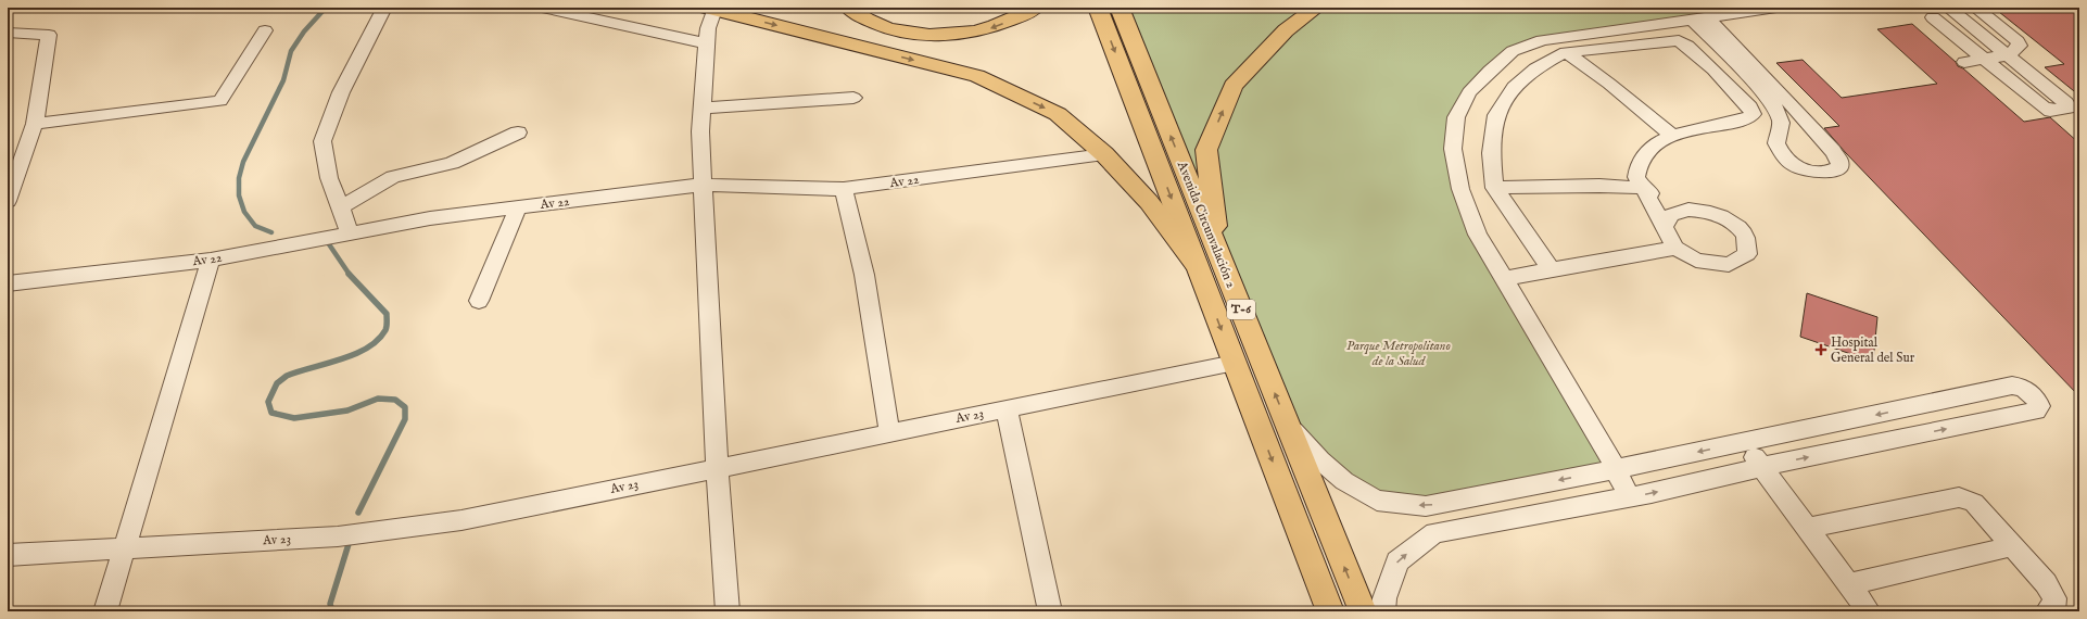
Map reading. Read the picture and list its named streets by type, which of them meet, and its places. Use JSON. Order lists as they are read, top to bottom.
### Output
{
  "streets": {
    "main road": ["Avenida Circunvalación 2", "T-6"],
    "street": ["Av 22", "Av 23"]
  },
  "crossings": [
    ["Avenida Circunvalación 2", "Av 23"]
  ],
  "parks": ["Parque Metropolitano de la Salud"],
  "places": {
    "health": ["Hospital General del Sur"]
  }
}
